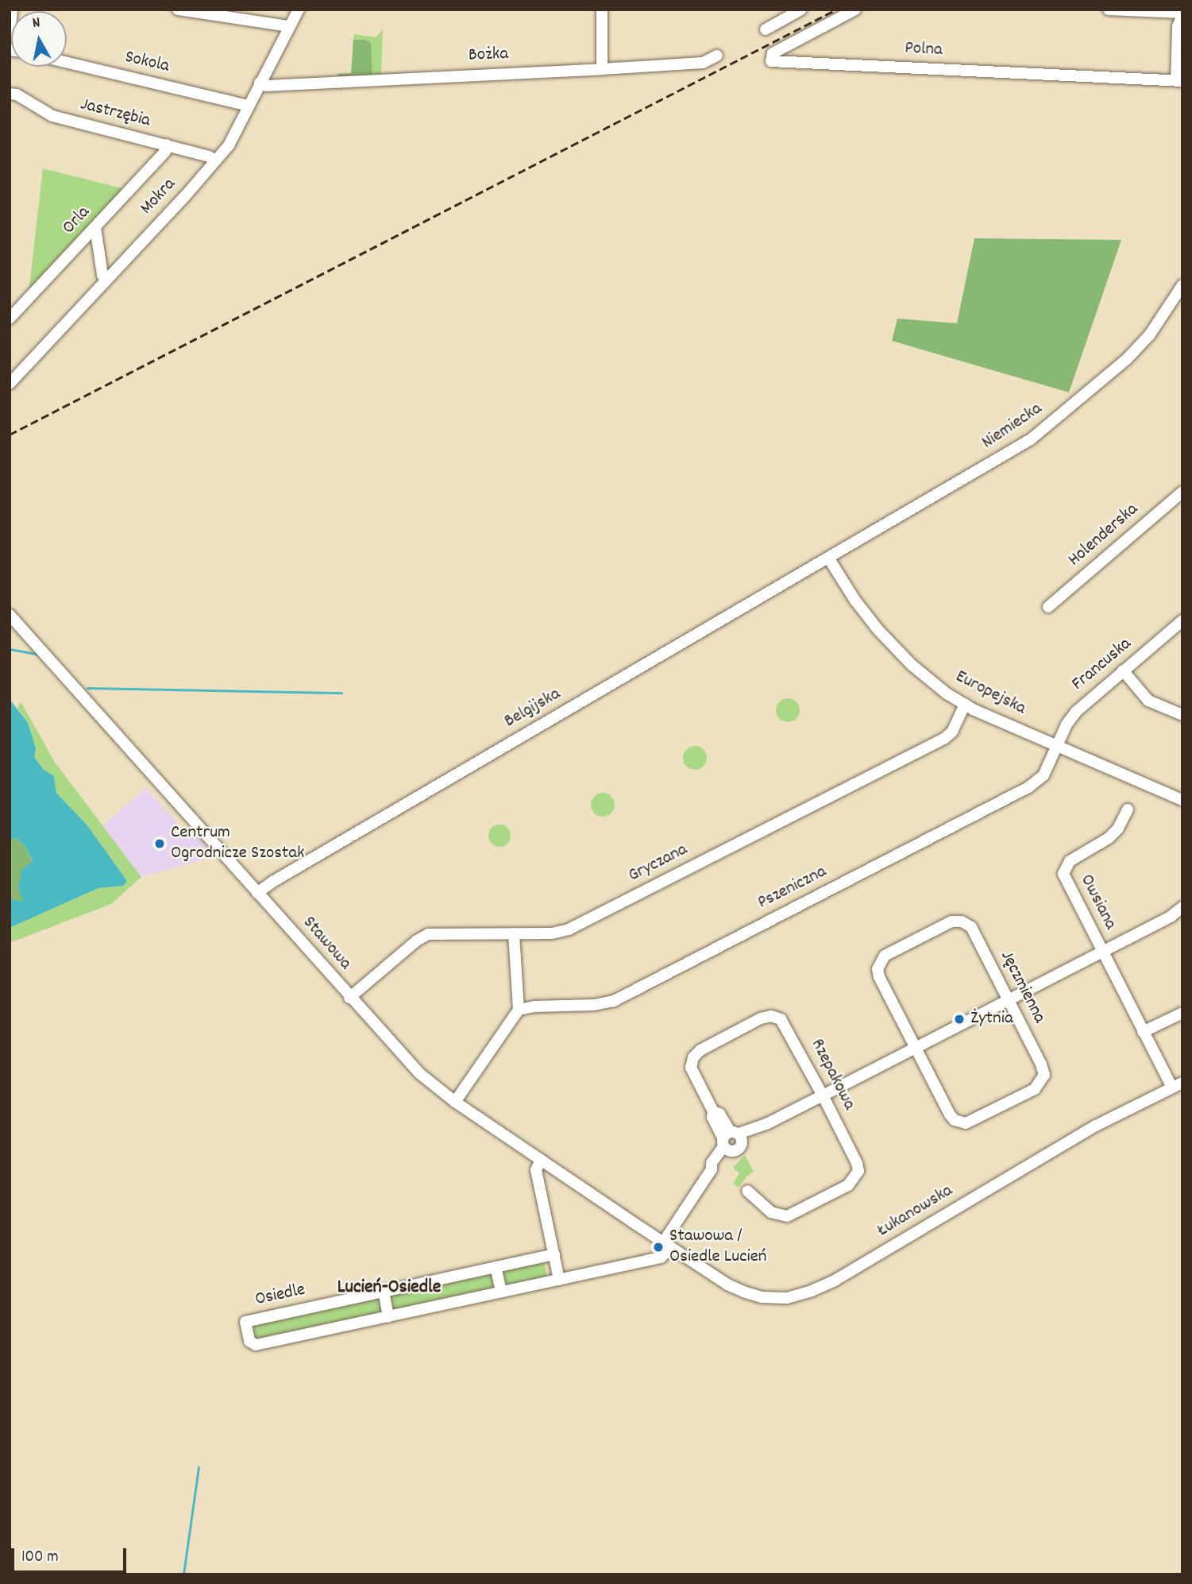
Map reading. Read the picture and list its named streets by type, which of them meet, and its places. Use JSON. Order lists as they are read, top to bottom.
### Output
{
  "streets": {
    "street": [
      "Polna",
      "Bożka",
      "Sokola",
      "Jastrzębia",
      "Mokra",
      "Orla",
      "Niemiecka",
      "Holenderska",
      "Francuska",
      "Europejska",
      "Belgijska",
      "Gryczana",
      "Pszeniczna",
      "Owsiana",
      "Stawowa",
      "Jęczmienna",
      "Rzepakowa",
      "Łukanowska",
      "Osiedle"
    ]
  },
  "crossings": [
    ["Bożka", "Mokra"],
    ["Sokola", "Mokra"],
    ["Jastrzębia", "Mokra"],
    ["Jastrzębia", "Orla"],
    ["Niemiecka", "Europejska"],
    ["Niemiecka", "Belgijska"],
    ["Francuska", "Europejska"],
    ["Francuska", "Pszeniczna"],
    ["Europejska", "Belgijska"],
    ["Europejska", "Gryczana"],
    ["Europejska", "Pszeniczna"],
    ["Belgijska", "Stawowa"],
    ["Gryczana", "Stawowa"],
    ["Owsiana", "Łukanowska"],
    ["Stawowa", "Łukanowska"],
    ["Stawowa", "Osiedle"],
    ["Łukanowska", "Osiedle"]
  ],
  "districts": ["Lucień-Osiedle"],
  "places": ["Centrum Ogrodnicze Szostak", "Żytnia", "Stawowa / Osiedle Lucień"],
  "scale_bar": "100 m",
  "north": "top"
}
